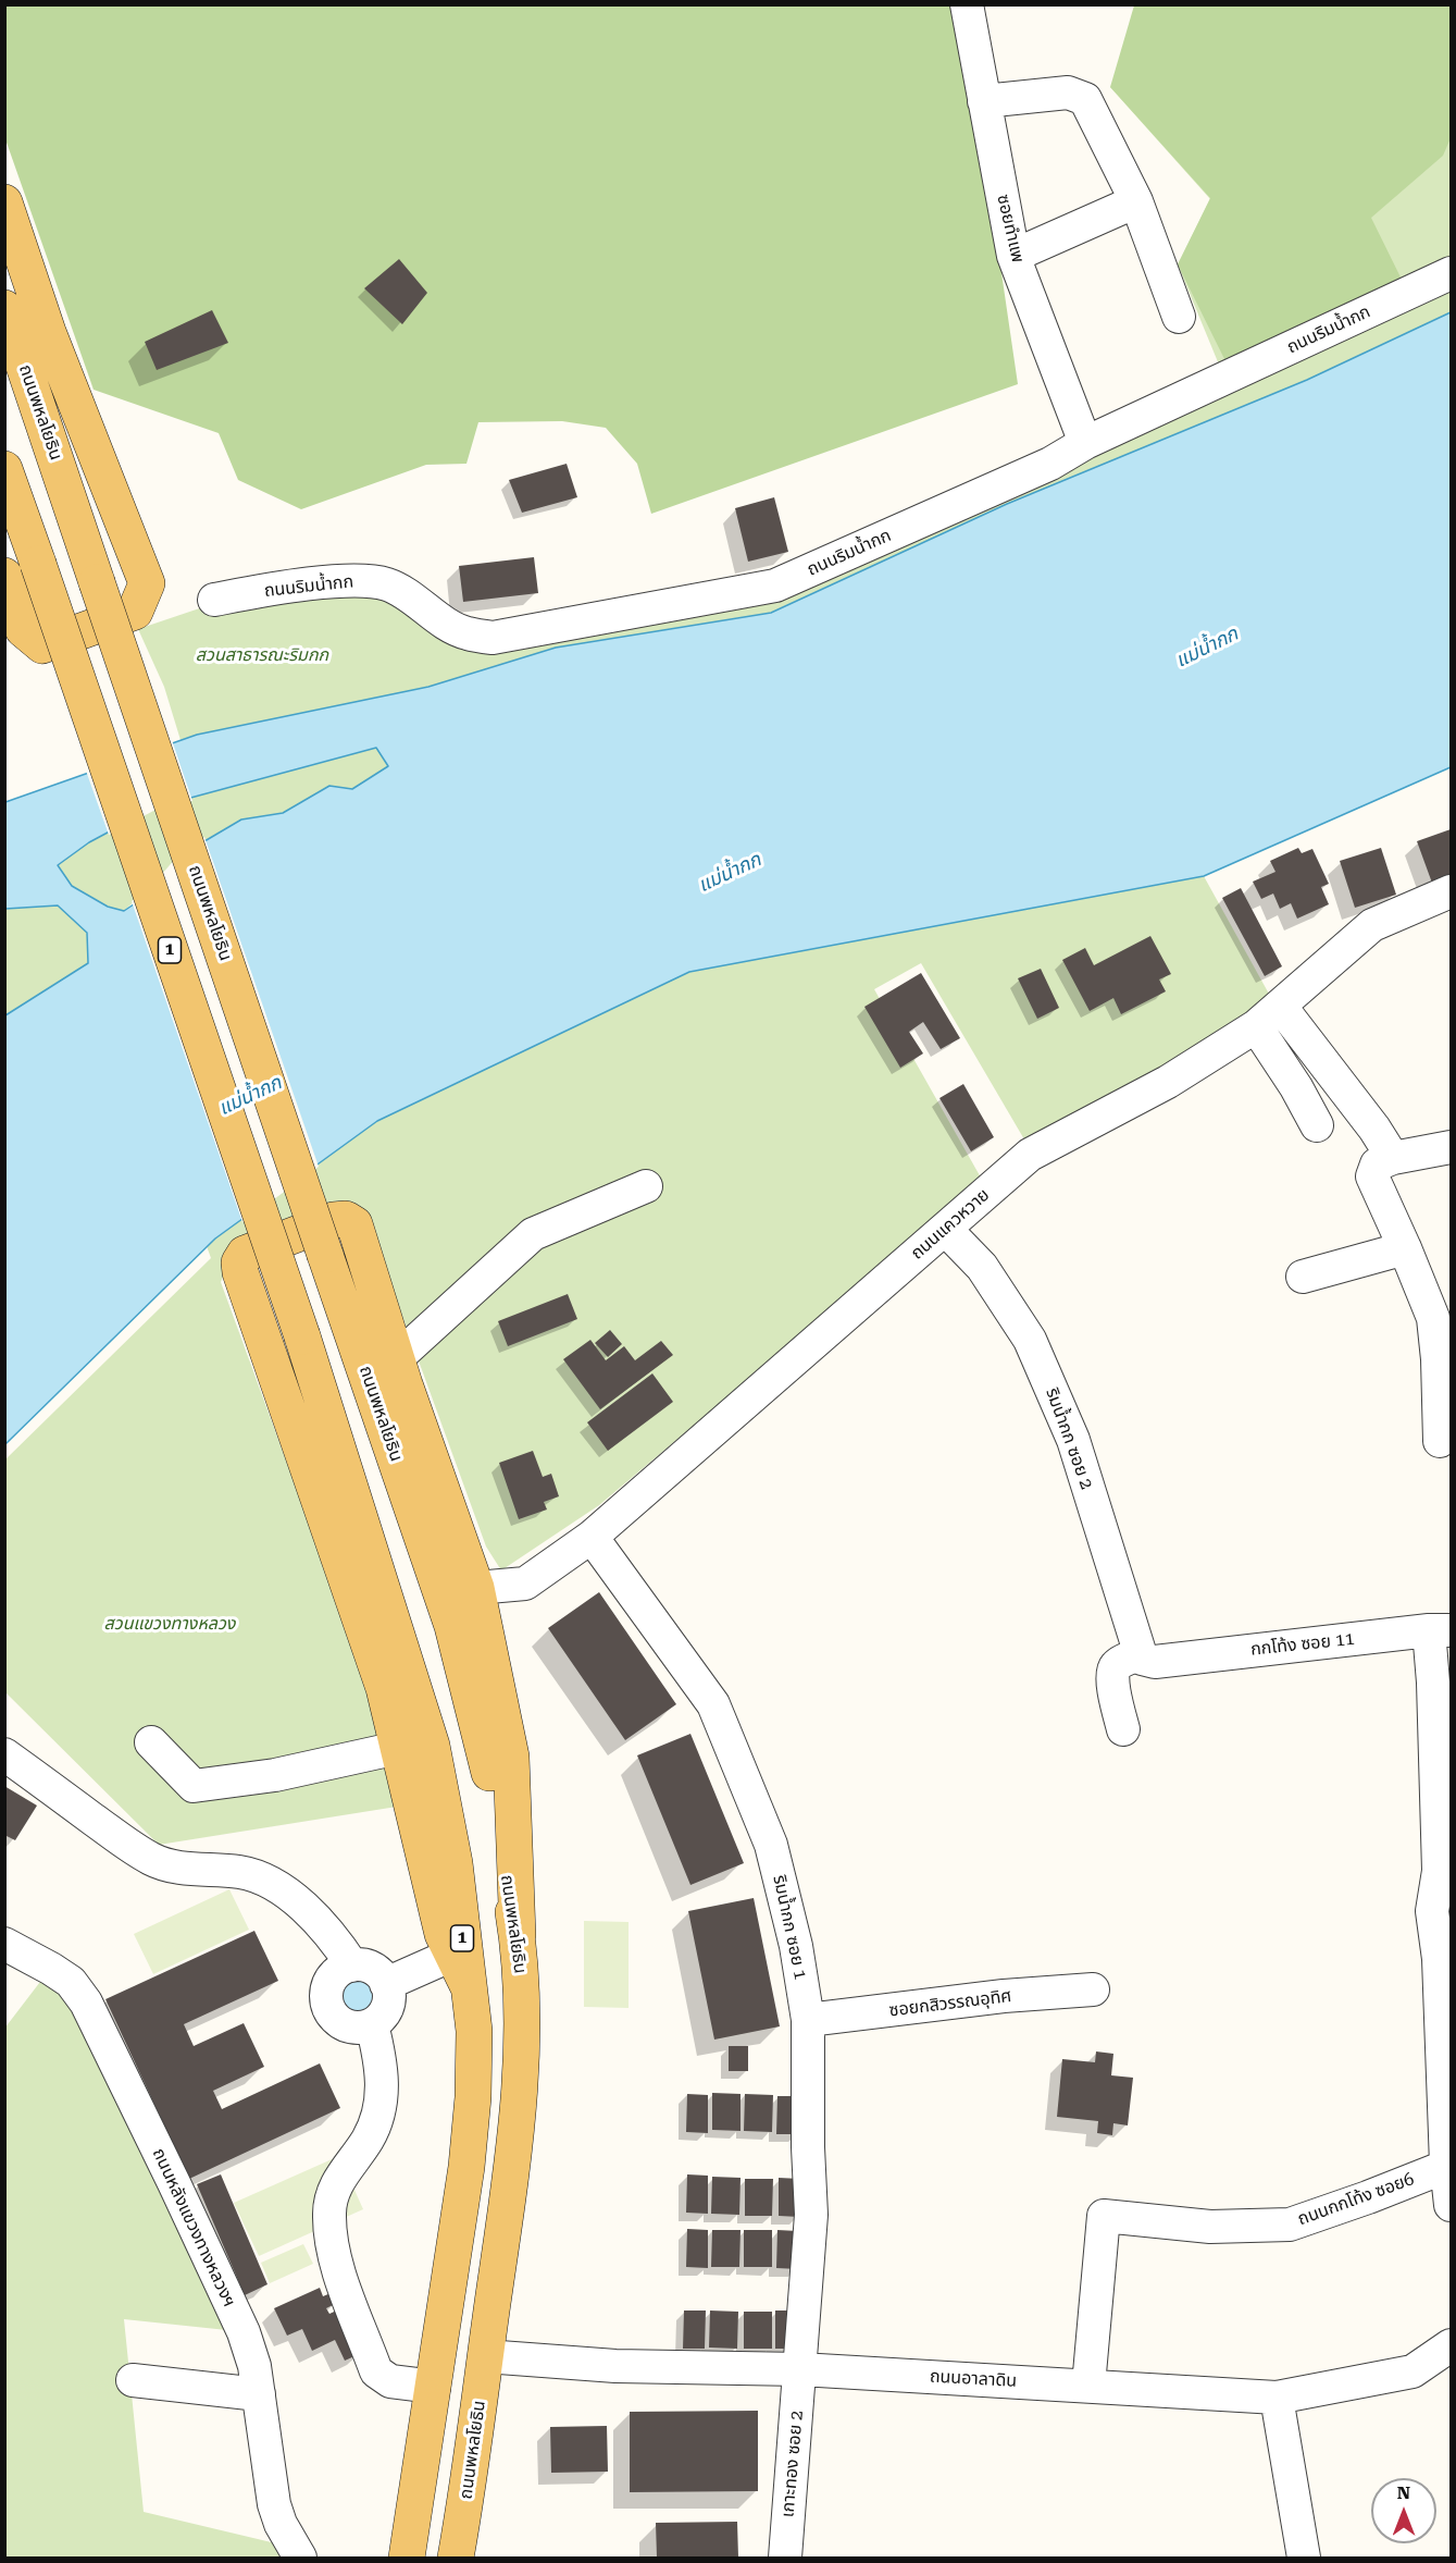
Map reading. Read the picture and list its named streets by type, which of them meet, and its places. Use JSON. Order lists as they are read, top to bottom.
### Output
{
  "streets": {
    "main road": ["ถนนพหลโยธิน", "1"],
    "street": [
      "ซอยทำแพ",
      "ถนนริมน้ำกก",
      "ถนนแควหวาย",
      "ริมน้ำกก ซอย 2",
      "กกโท้ง ซอย 11",
      "ริมน้ำกก ซอย 1",
      "ซอยกสิวรรณอุทิศ",
      "ถนนกกโท้ง ซอย6",
      "ถนนหลังแขวงทางหลวงฯ",
      "ถนนอาลาดิน",
      "เกาะทอง ซอย 2"
    ]
  },
  "crossings": [
    ["ซอยทำแพ", "ถนนริมน้ำกก"],
    ["ถนนพหลโยธิน", "ถนนอาลาดิน"],
    ["ถนนแควหวาย", "ริมน้ำกก ซอย 2"],
    ["ถนนแควหวาย", "ริมน้ำกก ซอย 1"],
    ["ริมน้ำกก ซอย 2", "กกโท้ง ซอย 11"],
    ["ริมน้ำกก ซอย 1", "ซอยกสิวรรณอุทิศ"],
    ["ริมน้ำกก ซอย 1", "ถนนอาลาดิน"],
    ["ริมน้ำกก ซอย 1", "เกาะทอง ซอย 2"],
    ["ถนนกกโท้ง ซอย6", "ถนนอาลาดิน"],
    ["ถนนอาลาดิน", "เกาะทอง ซอย 2"]
  ],
  "water": ["แม่น้ำกก"],
  "parks": ["สวนสาธารณะริมกก", "สวนแขวงทางหลวง"],
  "north": "top"
}
